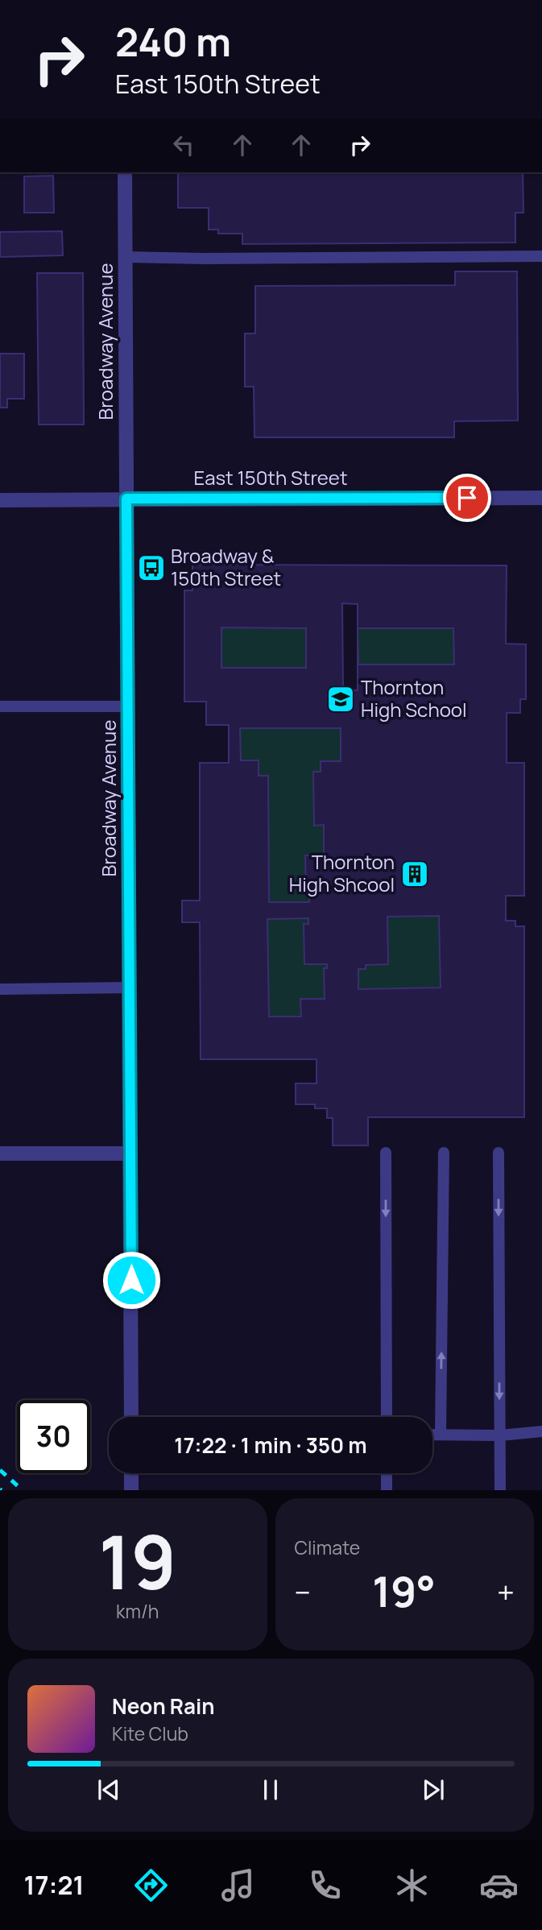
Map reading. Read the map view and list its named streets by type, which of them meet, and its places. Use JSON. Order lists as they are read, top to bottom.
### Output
{
  "streets": {
    "street": ["Broadway Avenue", "East 150th Street"]
  },
  "crossings": [
    ["Broadway Avenue", "East 150th Street"]
  ],
  "places": {
    "bus stop": ["Broadway & 150th Street"],
    "school or university": ["Thornton High School"],
    "building": ["Thornton High Shcool"]
  },
  "page": {
    "turn": ["240 m", "East 150th Street"],
    "limit": "30",
    "trip": "17:22 · 1 min · 350 m",
    "tile": [
      ["19", "km/h"],
      "Climate"
    ],
    "heat": ["−", "19°", "+"],
    "song": ["Neon Rain", "Kite Club"],
    "tabs": "17:21"
  }
}
